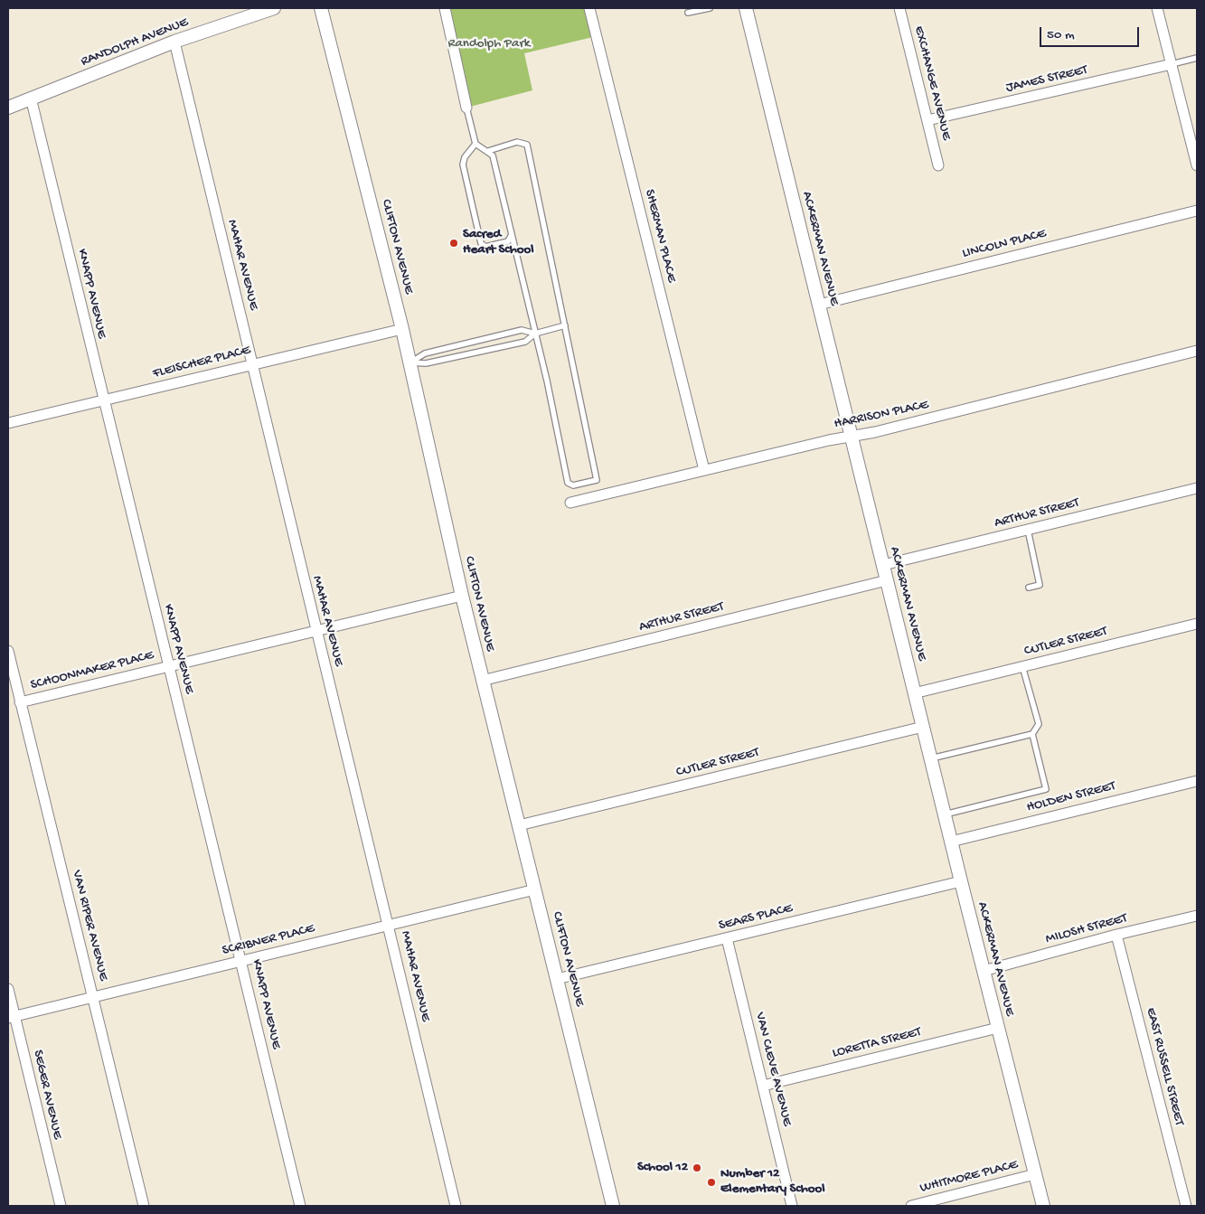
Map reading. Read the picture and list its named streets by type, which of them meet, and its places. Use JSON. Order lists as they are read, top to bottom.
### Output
{
  "streets": {
    "street": [
      "RANDOLPH AVENUE",
      "JAMES STREET",
      "EXCHANGE AVENUE",
      "SHERMAN PLACE",
      "LINCOLN PLACE",
      "CLIFTON AVENUE",
      "ACKERMAN AVENUE",
      "MAHAR AVENUE",
      "KNAPP AVENUE",
      "FLEISCHER PLACE",
      "HARRISON PLACE",
      "ARTHUR STREET",
      "CUTLER STREET",
      "SCHOONMAKER PLACE",
      "HOLDEN STREET",
      "SEARS PLACE",
      "VAN RIPER AVENUE",
      "MILOSH STREET",
      "SCRIBNER PLACE",
      "LORETTA STREET",
      "EAST RUSSELL STREET",
      "VAN CLEVE AVENUE",
      "SEGER AVENUE",
      "WHITMORE PLACE"
    ]
  },
  "crossings": [
    ["RANDOLPH AVENUE", "MAHAR AVENUE"],
    ["RANDOLPH AVENUE", "KNAPP AVENUE"],
    ["JAMES STREET", "EXCHANGE AVENUE"],
    ["SHERMAN PLACE", "HARRISON PLACE"],
    ["LINCOLN PLACE", "ACKERMAN AVENUE"],
    ["CLIFTON AVENUE", "FLEISCHER PLACE"],
    ["CLIFTON AVENUE", "ARTHUR STREET"],
    ["CLIFTON AVENUE", "CUTLER STREET"],
    ["CLIFTON AVENUE", "SCHOONMAKER PLACE"],
    ["CLIFTON AVENUE", "SEARS PLACE"],
    ["CLIFTON AVENUE", "SCRIBNER PLACE"],
    ["ACKERMAN AVENUE", "HARRISON PLACE"],
    ["ACKERMAN AVENUE", "ARTHUR STREET"],
    ["ACKERMAN AVENUE", "CUTLER STREET"],
    ["ACKERMAN AVENUE", "HOLDEN STREET"],
    ["ACKERMAN AVENUE", "SEARS PLACE"],
    ["ACKERMAN AVENUE", "MILOSH STREET"],
    ["ACKERMAN AVENUE", "LORETTA STREET"],
    ["ACKERMAN AVENUE", "WHITMORE PLACE"],
    ["MAHAR AVENUE", "FLEISCHER PLACE"],
    ["MAHAR AVENUE", "SCHOONMAKER PLACE"],
    ["MAHAR AVENUE", "SCRIBNER PLACE"],
    ["KNAPP AVENUE", "FLEISCHER PLACE"],
    ["KNAPP AVENUE", "SCHOONMAKER PLACE"],
    ["KNAPP AVENUE", "SCRIBNER PLACE"],
    ["SCHOONMAKER PLACE", "VAN RIPER AVENUE"],
    ["SEARS PLACE", "VAN CLEVE AVENUE"],
    ["VAN RIPER AVENUE", "SCRIBNER PLACE"],
    ["MILOSH STREET", "EAST RUSSELL STREET"],
    ["SCRIBNER PLACE", "SEGER AVENUE"],
    ["LORETTA STREET", "VAN CLEVE AVENUE"]
  ],
  "parks": ["Randolph Park"],
  "places": ["Sacred Heart School", "School 12", "Number 12 Elementary School"],
  "scale_bar": "50 m"
}
